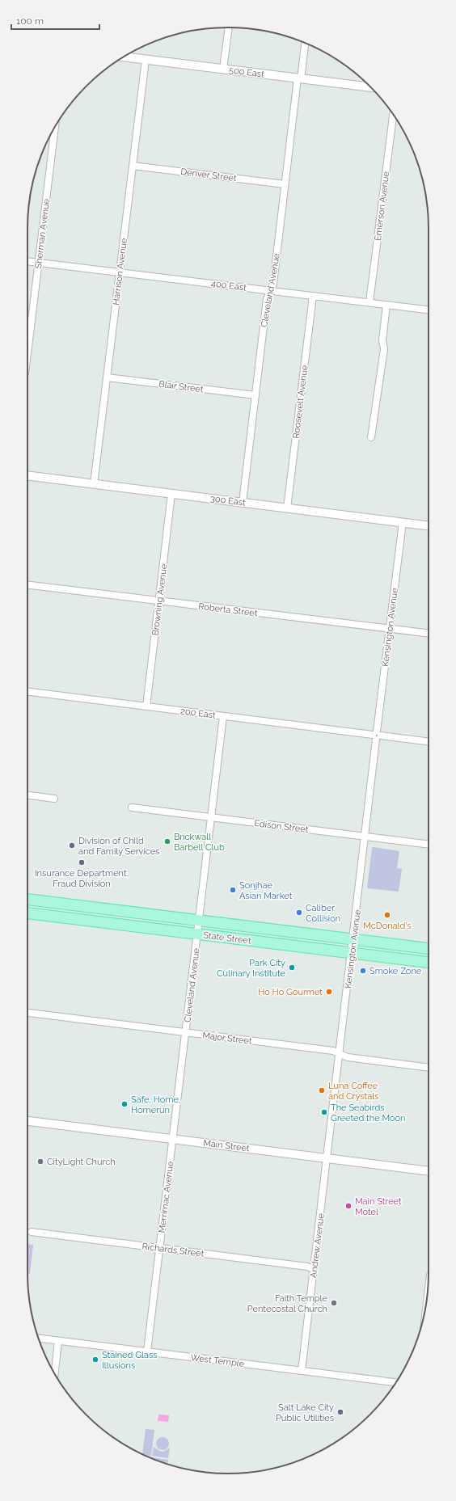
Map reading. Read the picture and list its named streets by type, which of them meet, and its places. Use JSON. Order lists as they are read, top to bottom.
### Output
{
  "streets": {
    "main road": ["State Street"],
    "street": [
      "500 East",
      "Denver Street",
      "Emerson Avenue",
      "Sherman Avenue",
      "Harrison Avenue",
      "400 East",
      "Cleveland Avenue",
      "Blair Street",
      "Roosevelt Avenue",
      "300 East",
      "Browning Avenue",
      "Roberta Street",
      "Kensington Avenue",
      "200 East",
      "Edison Street",
      "Major Street",
      "Main Street",
      "Merrimac Avenue",
      "Andrew Avenue",
      "Richards Street",
      "West Temple"
    ]
  },
  "crossings": [
    ["500 East", "Harrison Avenue"],
    ["500 East", "Cleveland Avenue"],
    ["Denver Street", "Harrison Avenue"],
    ["Denver Street", "Cleveland Avenue"],
    ["Emerson Avenue", "400 East"],
    ["Sherman Avenue", "400 East"],
    ["Harrison Avenue", "400 East"],
    ["Harrison Avenue", "Blair Street"],
    ["Harrison Avenue", "300 East"],
    ["400 East", "Cleveland Avenue"],
    ["400 East", "Roosevelt Avenue"],
    ["Cleveland Avenue", "Blair Street"],
    ["Cleveland Avenue", "300 East"],
    ["Cleveland Avenue", "200 East"],
    ["Cleveland Avenue", "Edison Street"],
    ["Cleveland Avenue", "State Street"],
    ["Cleveland Avenue", "Major Street"],
    ["Cleveland Avenue", "Main Street"],
    ["Cleveland Avenue", "Merrimac Avenue"],
    ["Roosevelt Avenue", "300 East"],
    ["300 East", "Browning Avenue"],
    ["300 East", "Kensington Avenue"],
    ["Browning Avenue", "Roberta Street"],
    ["Browning Avenue", "200 East"],
    ["Roberta Street", "Kensington Avenue"],
    ["Kensington Avenue", "200 East"],
    ["Kensington Avenue", "Edison Street"],
    ["Kensington Avenue", "State Street"],
    ["Kensington Avenue", "Major Street"],
    ["Kensington Avenue", "Main Street"],
    ["Kensington Avenue", "Andrew Avenue"],
    ["Main Street", "Merrimac Avenue"],
    ["Main Street", "Andrew Avenue"],
    ["Merrimac Avenue", "Richards Street"],
    ["Merrimac Avenue", "West Temple"],
    ["Andrew Avenue", "Richards Street"],
    ["Andrew Avenue", "West Temple"]
  ],
  "places": [
    "Brickwall Barbell Club",
    "Division of Child and Family Services",
    "Insurance Department, Fraud Division",
    "Sonjhae Asian Market",
    "Caliber Collision",
    "McDonald's",
    "Park City Culinary Institute",
    "Smoke Zone",
    "Ho Ho Gourmet",
    "Luna Coffee and Crystals",
    "Safe, Home, Homerun",
    "The Seabirds Greeted the Moon",
    "CityLight Church",
    "Main Street Motel",
    "Faith Temple Pentecostal Church",
    "Stained Glass Illusions",
    "Salt Lake City Public Utilities"
  ],
  "scale_bar": "100 m"
}
